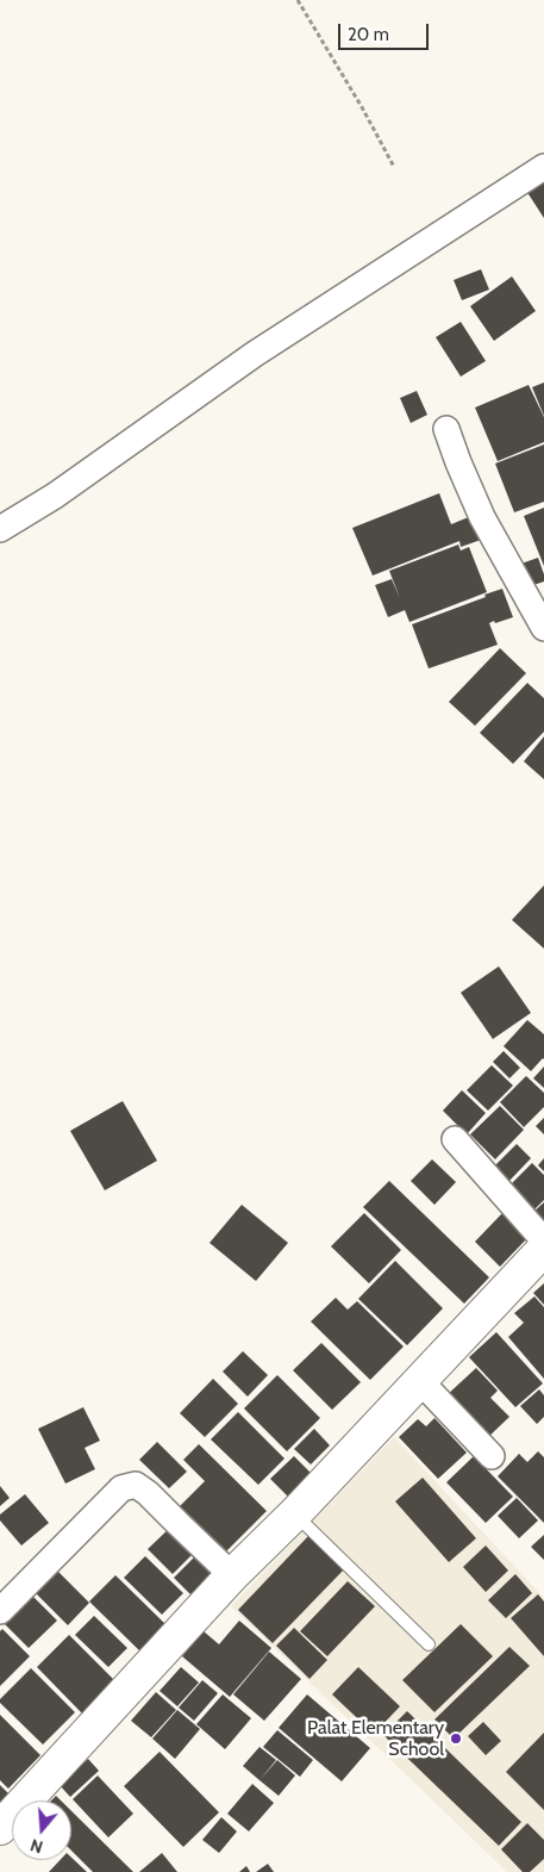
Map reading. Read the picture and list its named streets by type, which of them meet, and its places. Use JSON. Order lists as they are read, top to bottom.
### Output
{
  "places": ["Palat Elementary School"],
  "scale_bar": "20 m",
  "north": "bottom"
}
